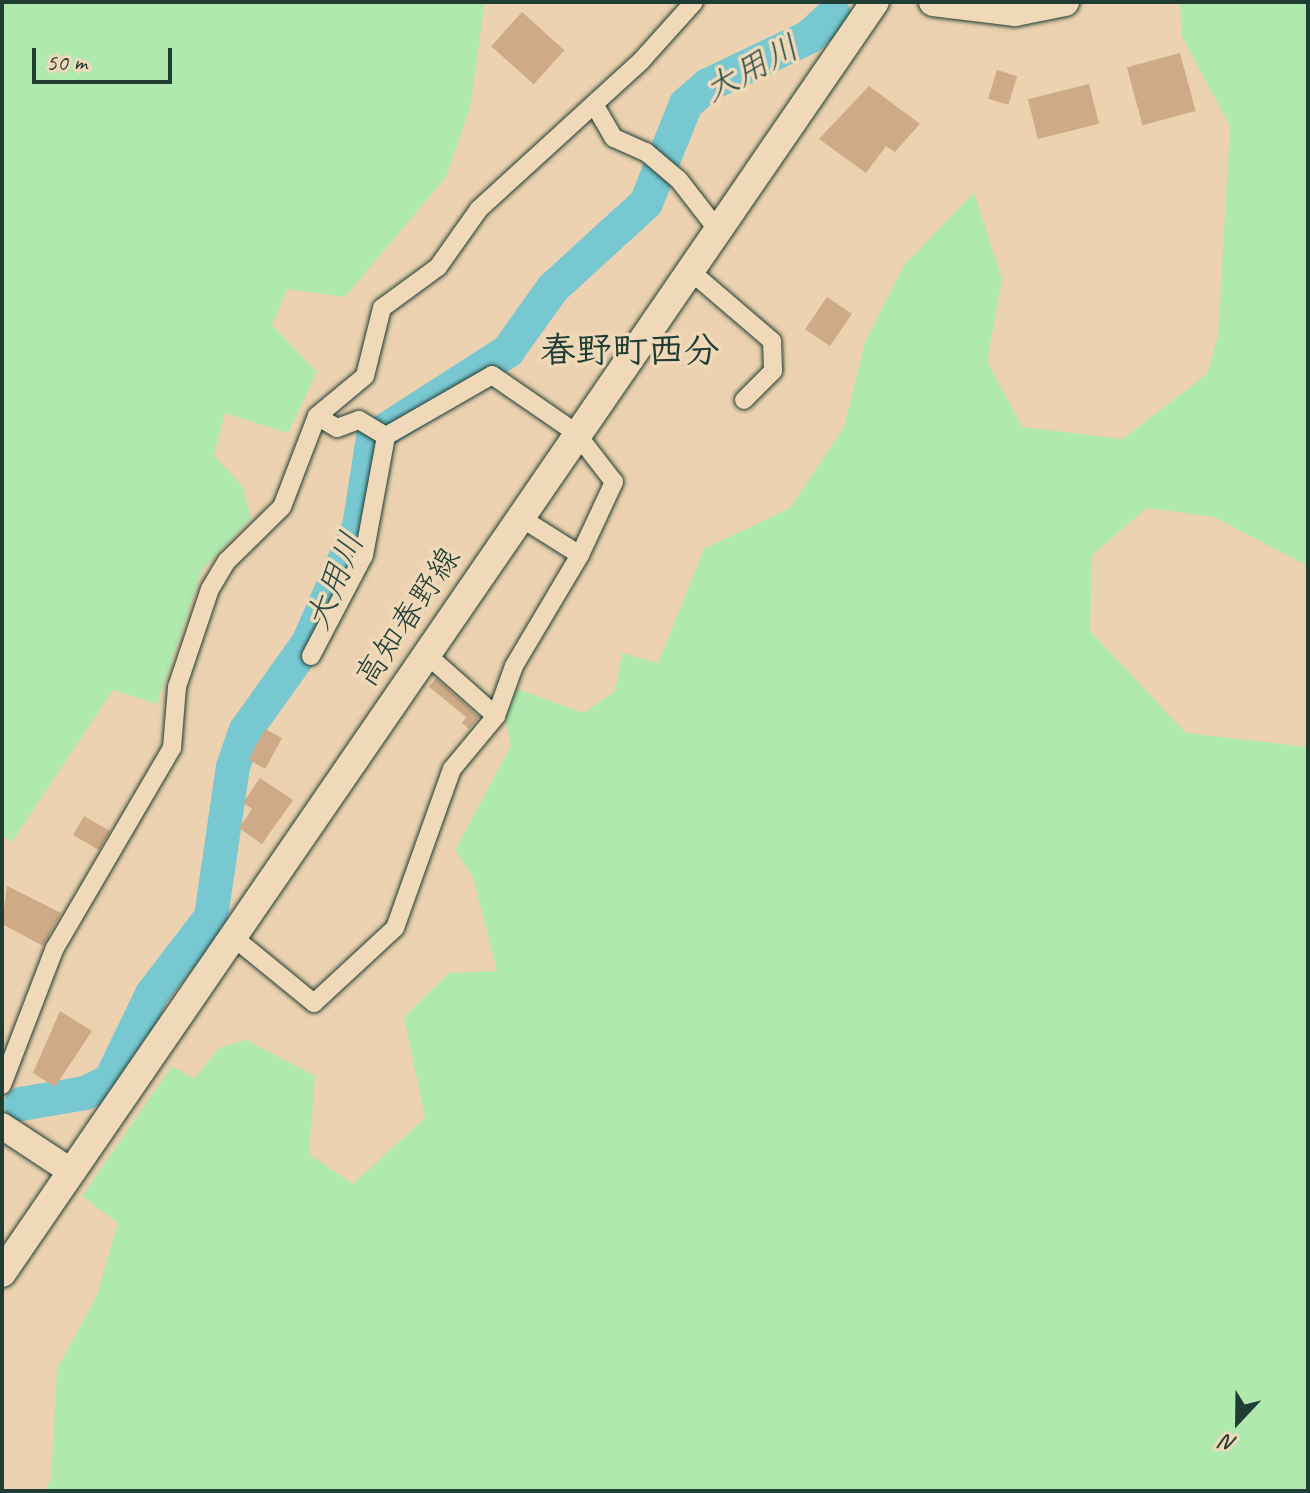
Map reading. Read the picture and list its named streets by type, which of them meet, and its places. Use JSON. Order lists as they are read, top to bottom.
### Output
{
  "streets": {
    "main road": ["高知春野線"]
  },
  "districts": ["春野町西分"],
  "water": ["大用川"],
  "scale_bar": "50 m",
  "north": "bottom"
}
